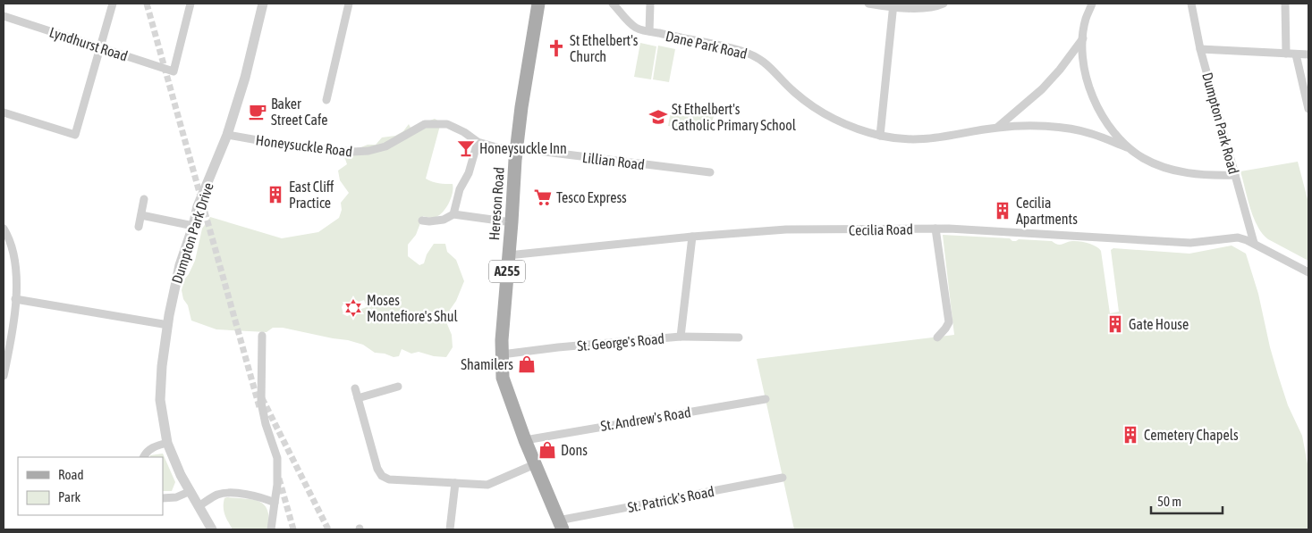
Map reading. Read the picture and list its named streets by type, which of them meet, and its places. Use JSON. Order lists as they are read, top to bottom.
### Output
{
  "streets": {
    "main road": ["Hereson Road", "A255"],
    "street": [
      "Lyndhurst Road",
      "Dane Park Road",
      "Dumpton Park Road",
      "Honeysuckle Road",
      "Lillian Road",
      "Cecilia Road",
      "Dumpton Park Drive",
      "St. George's Road",
      "St. Andrew's Road",
      "St. Patrick's Road"
    ]
  },
  "crossings": [
    ["Dumpton Park Road", "Cecilia Road"],
    ["Honeysuckle Road", "Lillian Road"],
    ["Honeysuckle Road", "Hereson Road"],
    ["Honeysuckle Road", "Dumpton Park Drive"],
    ["Lillian Road", "Hereson Road"],
    ["Hereson Road", "Cecilia Road"],
    ["Hereson Road", "St. George's Road"],
    ["Hereson Road", "St. Andrew's Road"],
    ["Hereson Road", "St. Patrick's Road"]
  ],
  "places": {
    "church": ["St Ethelbert's Church"],
    "cafe": ["Baker Street Cafe"],
    "school or university": ["St Ethelbert's Catholic Primary School"],
    "bar": ["Honeysuckle Inn"],
    "building": [
      "East Cliff Practice",
      "Cecilia Apartments",
      "Gate House",
      "Cemetery Chapels"
    ],
    "supermarket": ["Tesco Express"],
    "synagogue": ["Moses Montefiore's Shul"],
    "shop": ["Shamilers", "Dons"]
  },
  "legend": ["Road", "Park"],
  "scale_bar": "50 m"
}
